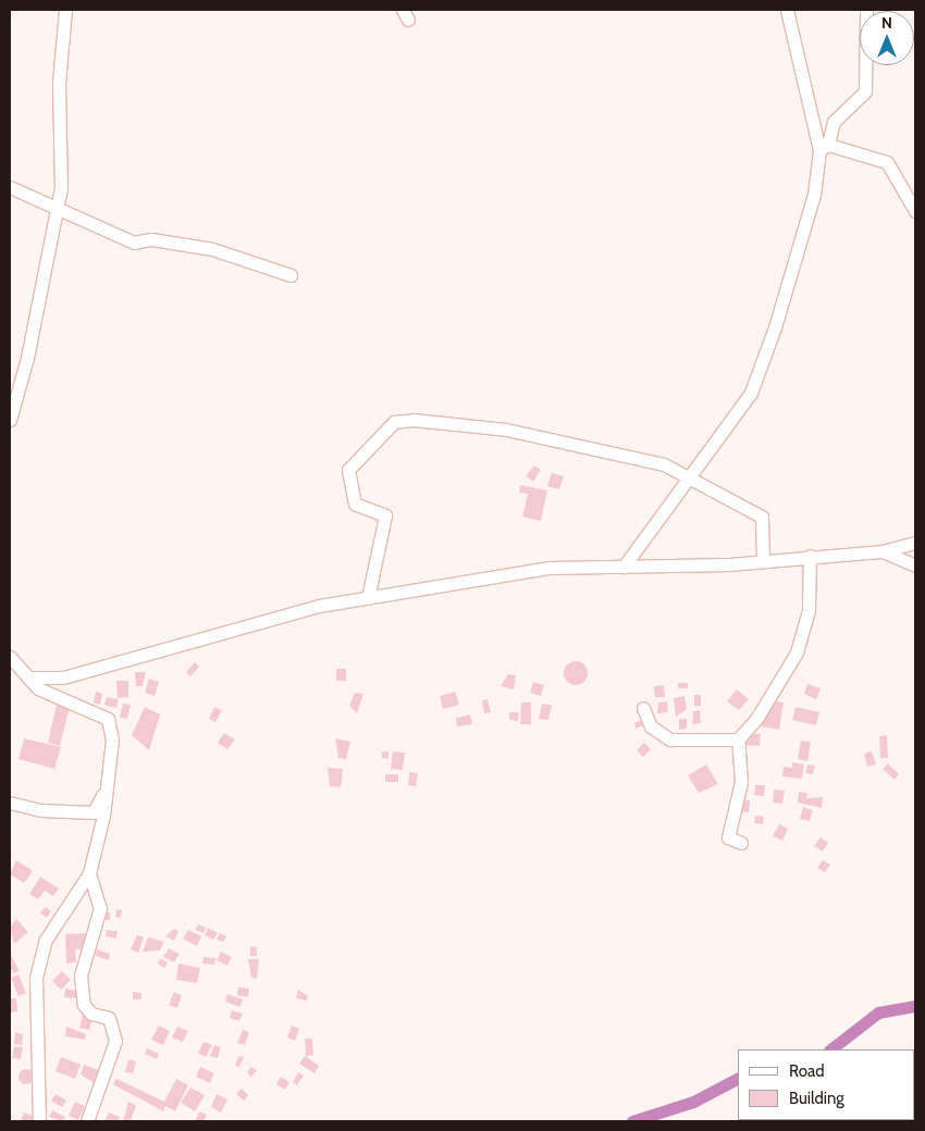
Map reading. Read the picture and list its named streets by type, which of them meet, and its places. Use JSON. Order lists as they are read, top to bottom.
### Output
{
  "legend": ["Road", "Building"],
  "north": "top"
}
